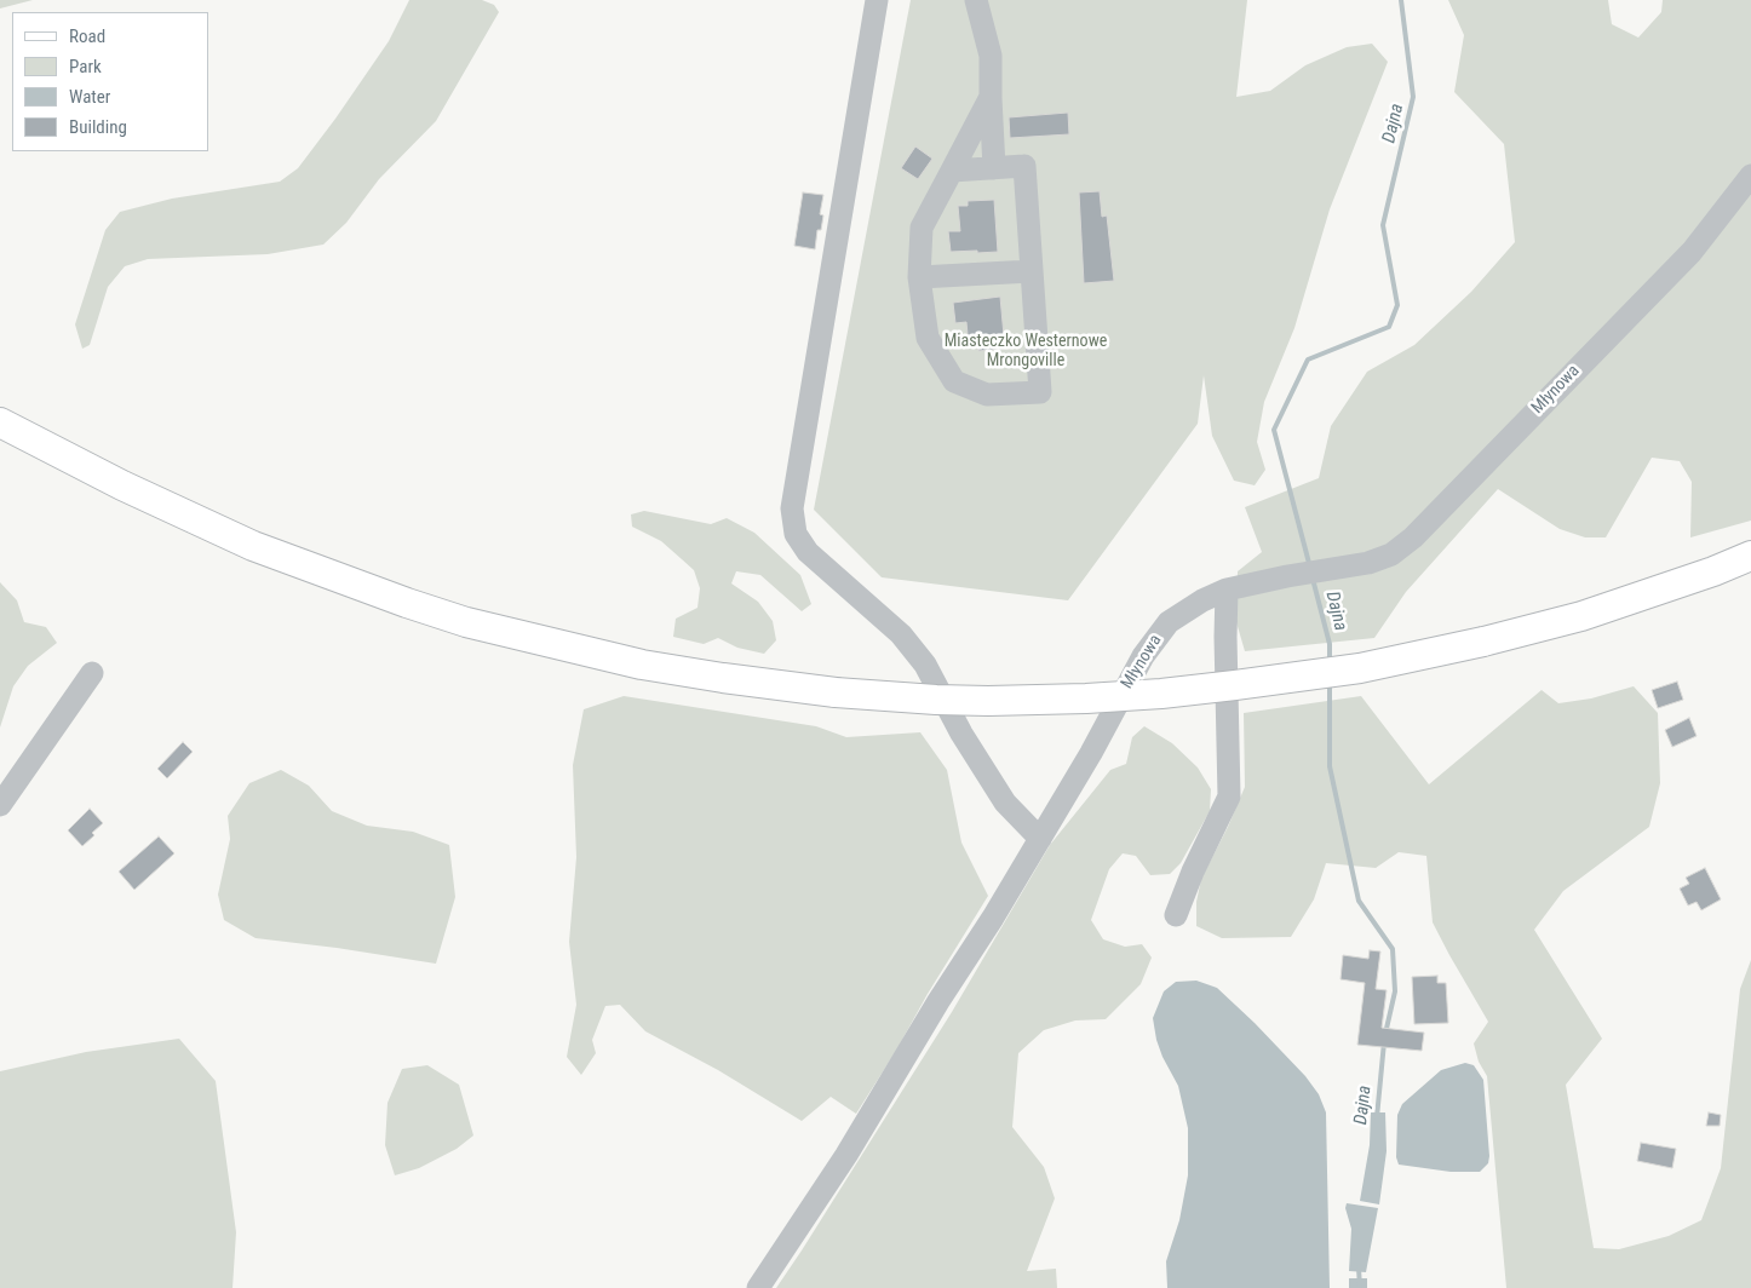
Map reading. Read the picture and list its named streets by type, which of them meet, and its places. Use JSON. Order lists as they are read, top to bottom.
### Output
{
  "streets": {
    "street": ["Młynowa"]
  },
  "water": ["Dajna"],
  "parks": ["Miasteczko Westernowe Mrongoville"],
  "legend": [
    "Road",
    "Park",
    "Water",
    "Building"
  ]
}
